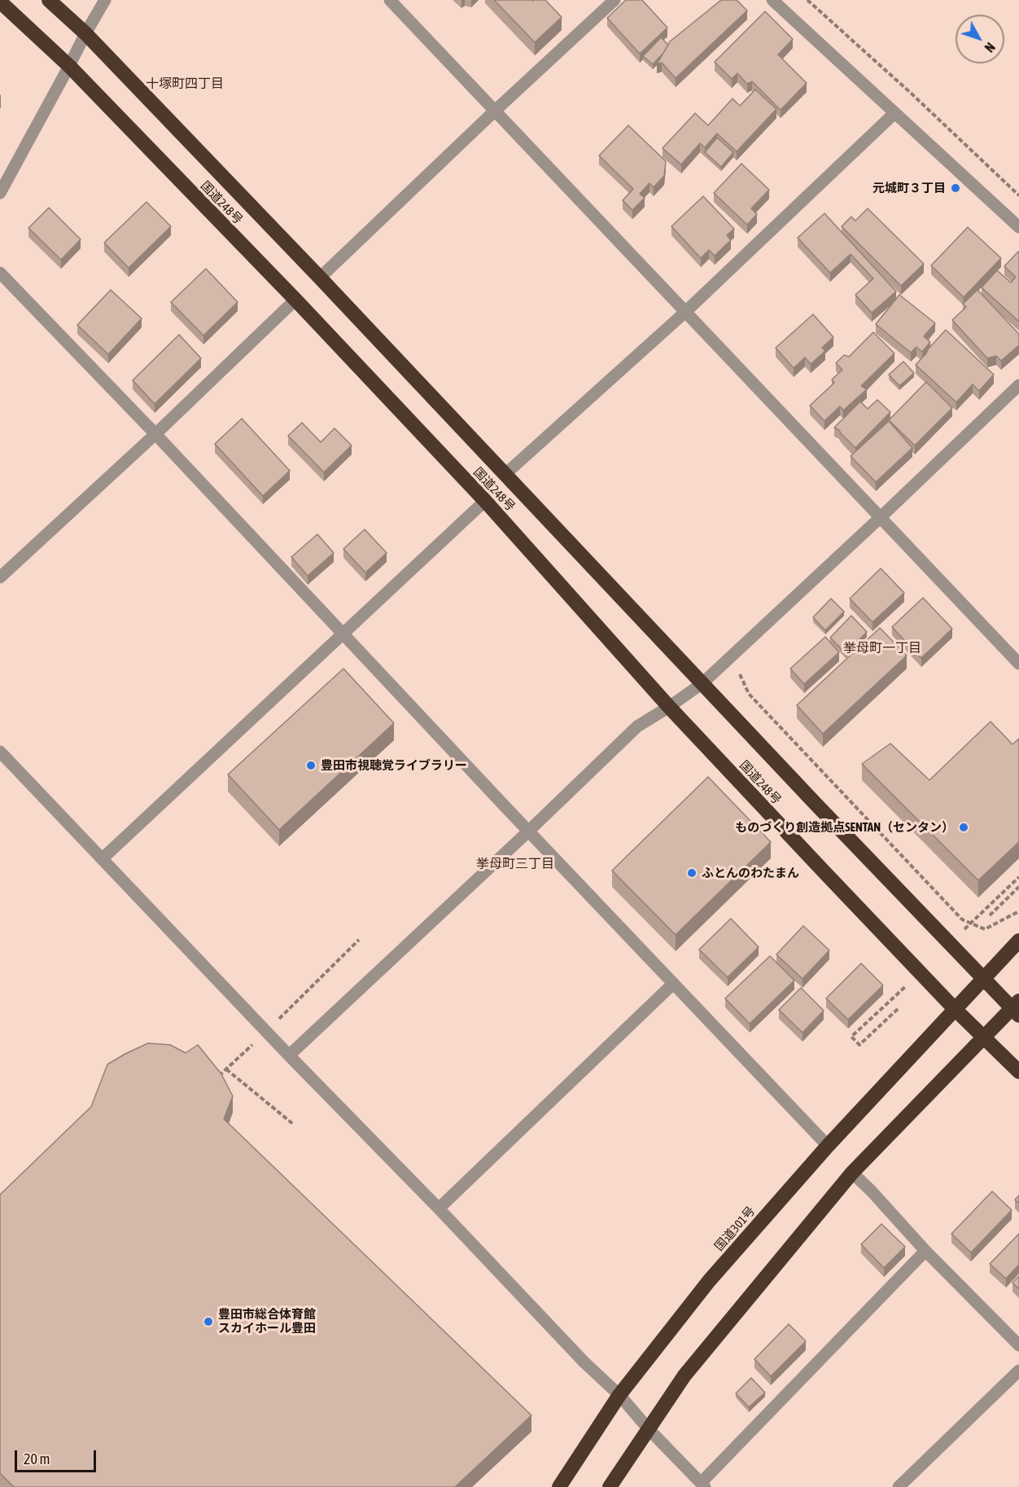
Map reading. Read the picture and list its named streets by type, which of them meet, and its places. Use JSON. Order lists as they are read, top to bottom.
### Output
{
  "streets": {
    "highway": ["国道248号", "国道301号"]
  },
  "crossings": [
    ["国道248号", "国道301号"]
  ],
  "districts": ["十塚町四丁目", "挙母町一丁目", "挙母町三丁目"],
  "places": [
    "元城町３丁目",
    "豊田市視聴覚ライブラリー",
    "ものづくり創造拠点SENTAN（センタン）",
    "ふとんのわたまん",
    "豊田市総合体育館 スカイホール豊田"
  ],
  "scale_bar": "20 m",
  "north": "bottom right"
}
